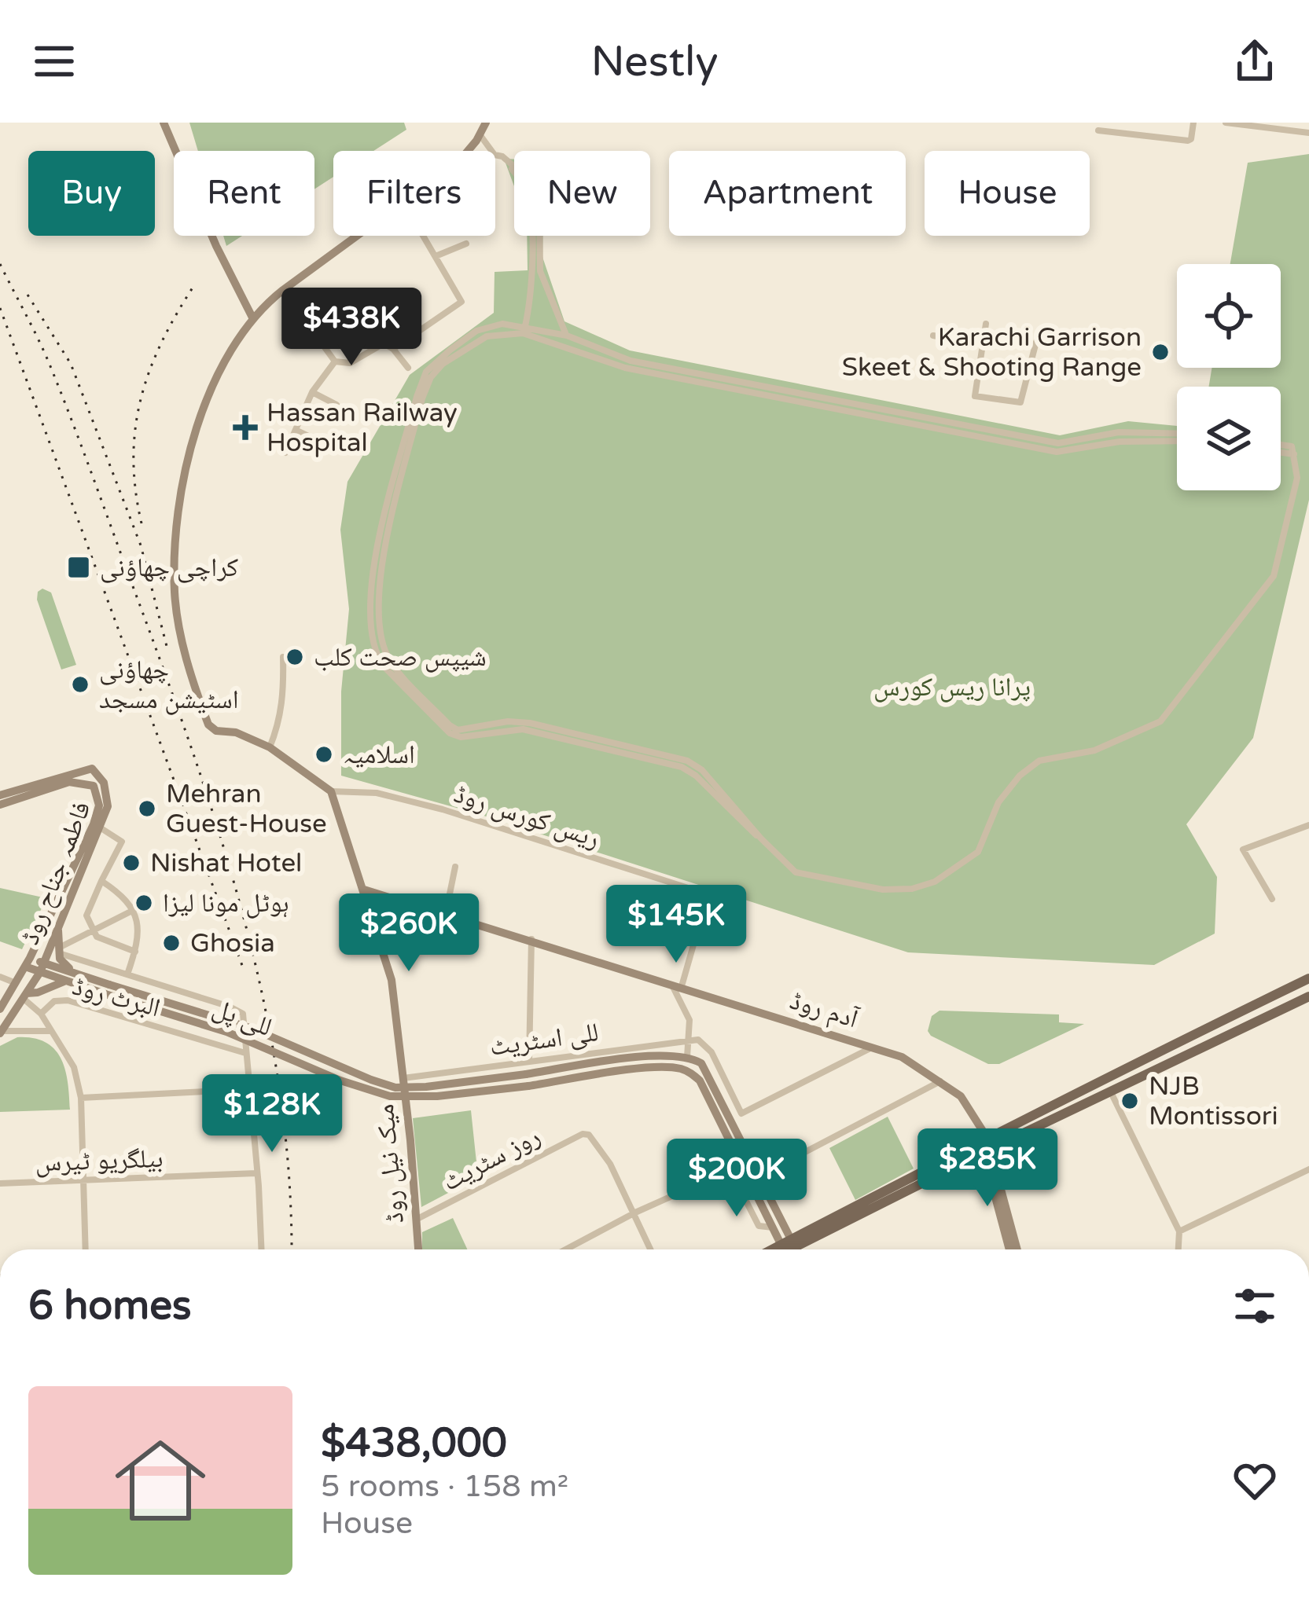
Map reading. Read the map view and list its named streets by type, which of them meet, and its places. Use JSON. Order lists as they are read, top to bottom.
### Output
{
  "streets": {
    "main road": [
      "فاطمہ جناح روڈ",
      "آدم روڈ",
      "للی پل",
      "میک نیل روڈ"
    ],
    "street": [
      "ریس کورس روڈ",
      "البرٹ روڈ",
      "للی اسٹریٹ",
      "روز سٹریٹ",
      "بیلگریو ٹیرس"
    ]
  },
  "crossings": [
    ["ریس کورس روڈ", "آدم روڈ"],
    ["ریس کورس روڈ", "میک نیل روڈ"],
    ["آدم روڈ", "میک نیل روڈ"],
    ["للی اسٹریٹ", "میک نیل روڈ"],
    ["روز سٹریٹ", "میک نیل روڈ"]
  ],
  "parks": ["پرانا ریس کورس"],
  "places": {
    "other": [
      "Karachi Garrison Skeet & Shooting Range",
      "شیپس صحت کلب",
      "چھاؤنی اسٹیشن مسجد",
      "اسلامیہ",
      "Mehran Guest-House",
      "Nishat Hotel",
      "ہوٹل مونا لیزا",
      "Ghosia",
      "NJB Montissori"
    ],
    "health": ["Hassan Railway Hospital"],
    "transit": ["کراچی چھاؤنی"]
  },
  "page": {
    "header": "Nestly",
    "chip": [
      "Buy",
      "Rent",
      "Filters",
      "New",
      "Apartment",
      "House"
    ],
    "price": [
      "$438K",
      "$145K",
      "$260K",
      "$128K",
      "$285K",
      "$200K"
    ],
    "heading": "6 homes",
    "list": [
      {
        "name": "$438,000",
        "note": "5 rooms · 158 m² · House"
      }
    ]
  }
}
